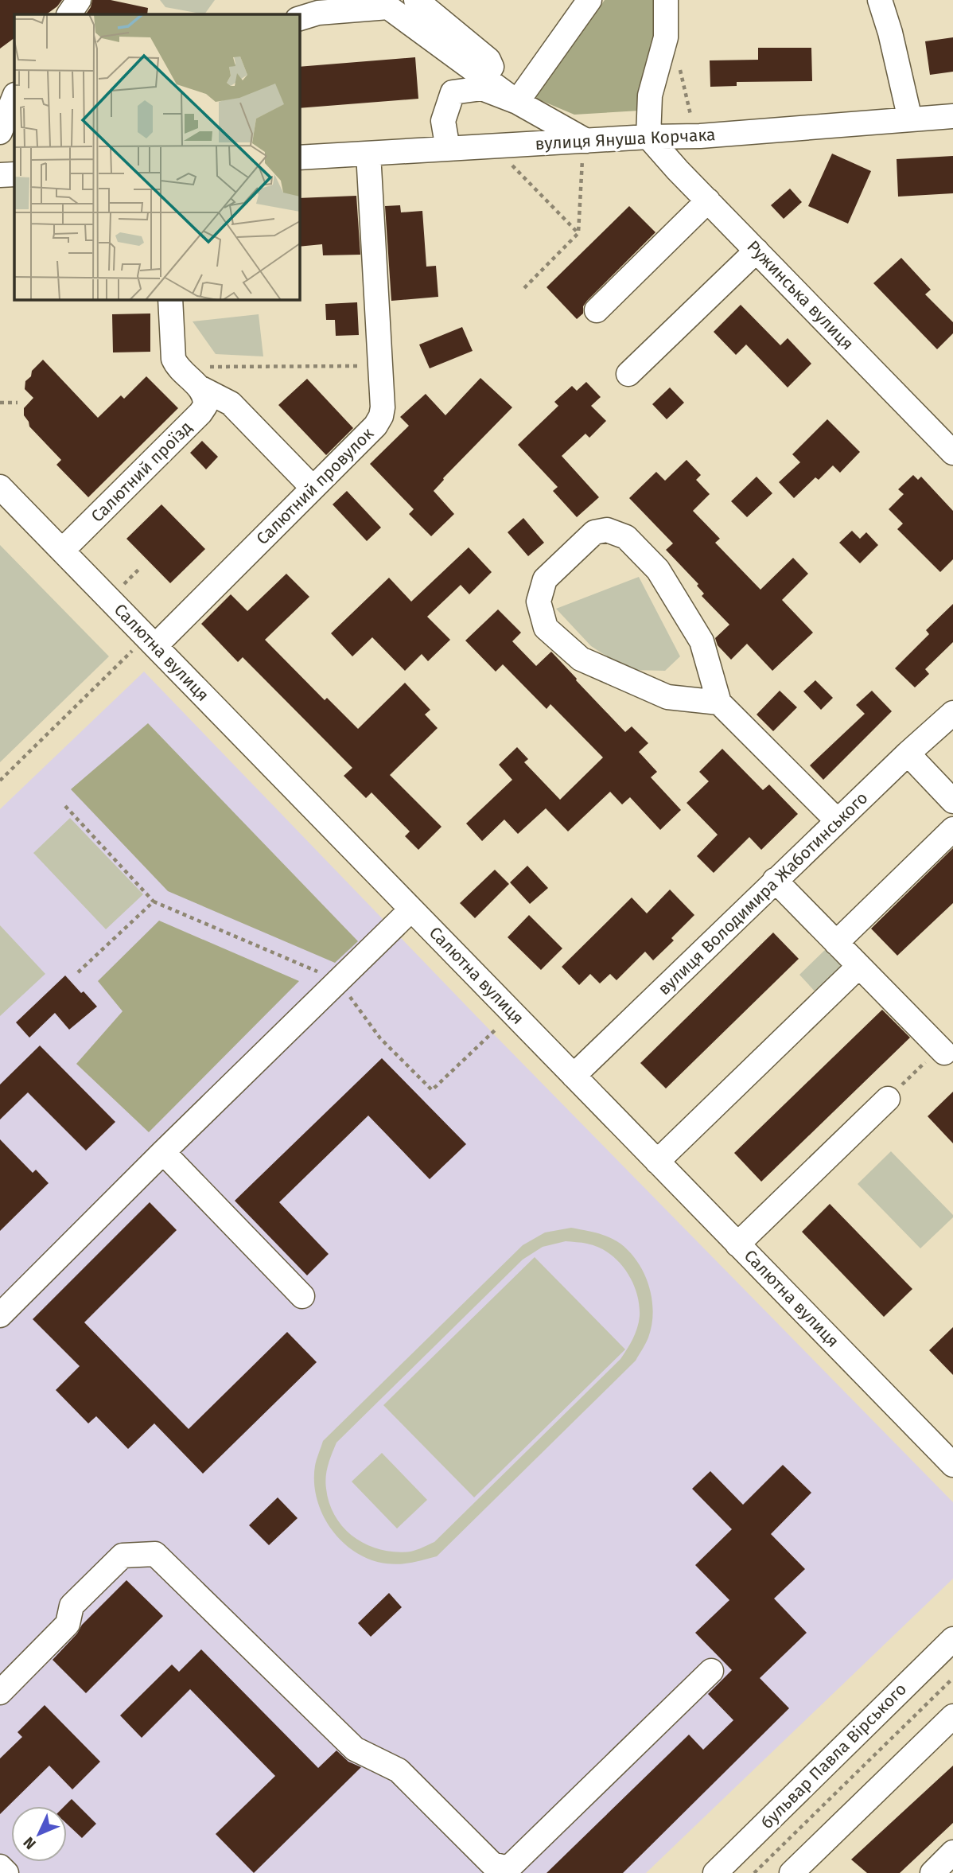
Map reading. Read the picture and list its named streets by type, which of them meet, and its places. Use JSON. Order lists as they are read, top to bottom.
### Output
{
  "streets": {
    "street": [
      "вулиця Януша Корчака",
      "Ружинська вулиця",
      "Салютний проїзд",
      "Салютний провулок",
      "Салютна вулиця",
      "вулиця Володимира Жаботинського",
      "бульвар Павла Вірського"
    ]
  },
  "crossings": [
    ["вулиця Януша Корчака", "Ружинська вулиця"],
    ["вулиця Януша Корчака", "Салютний провулок"],
    ["Салютний проїзд", "Салютна вулиця"],
    ["Салютний провулок", "Салютна вулиця"],
    ["Салютна вулиця", "вулиця Володимира Жаботинського"]
  ],
  "north": "bottom left"
}
